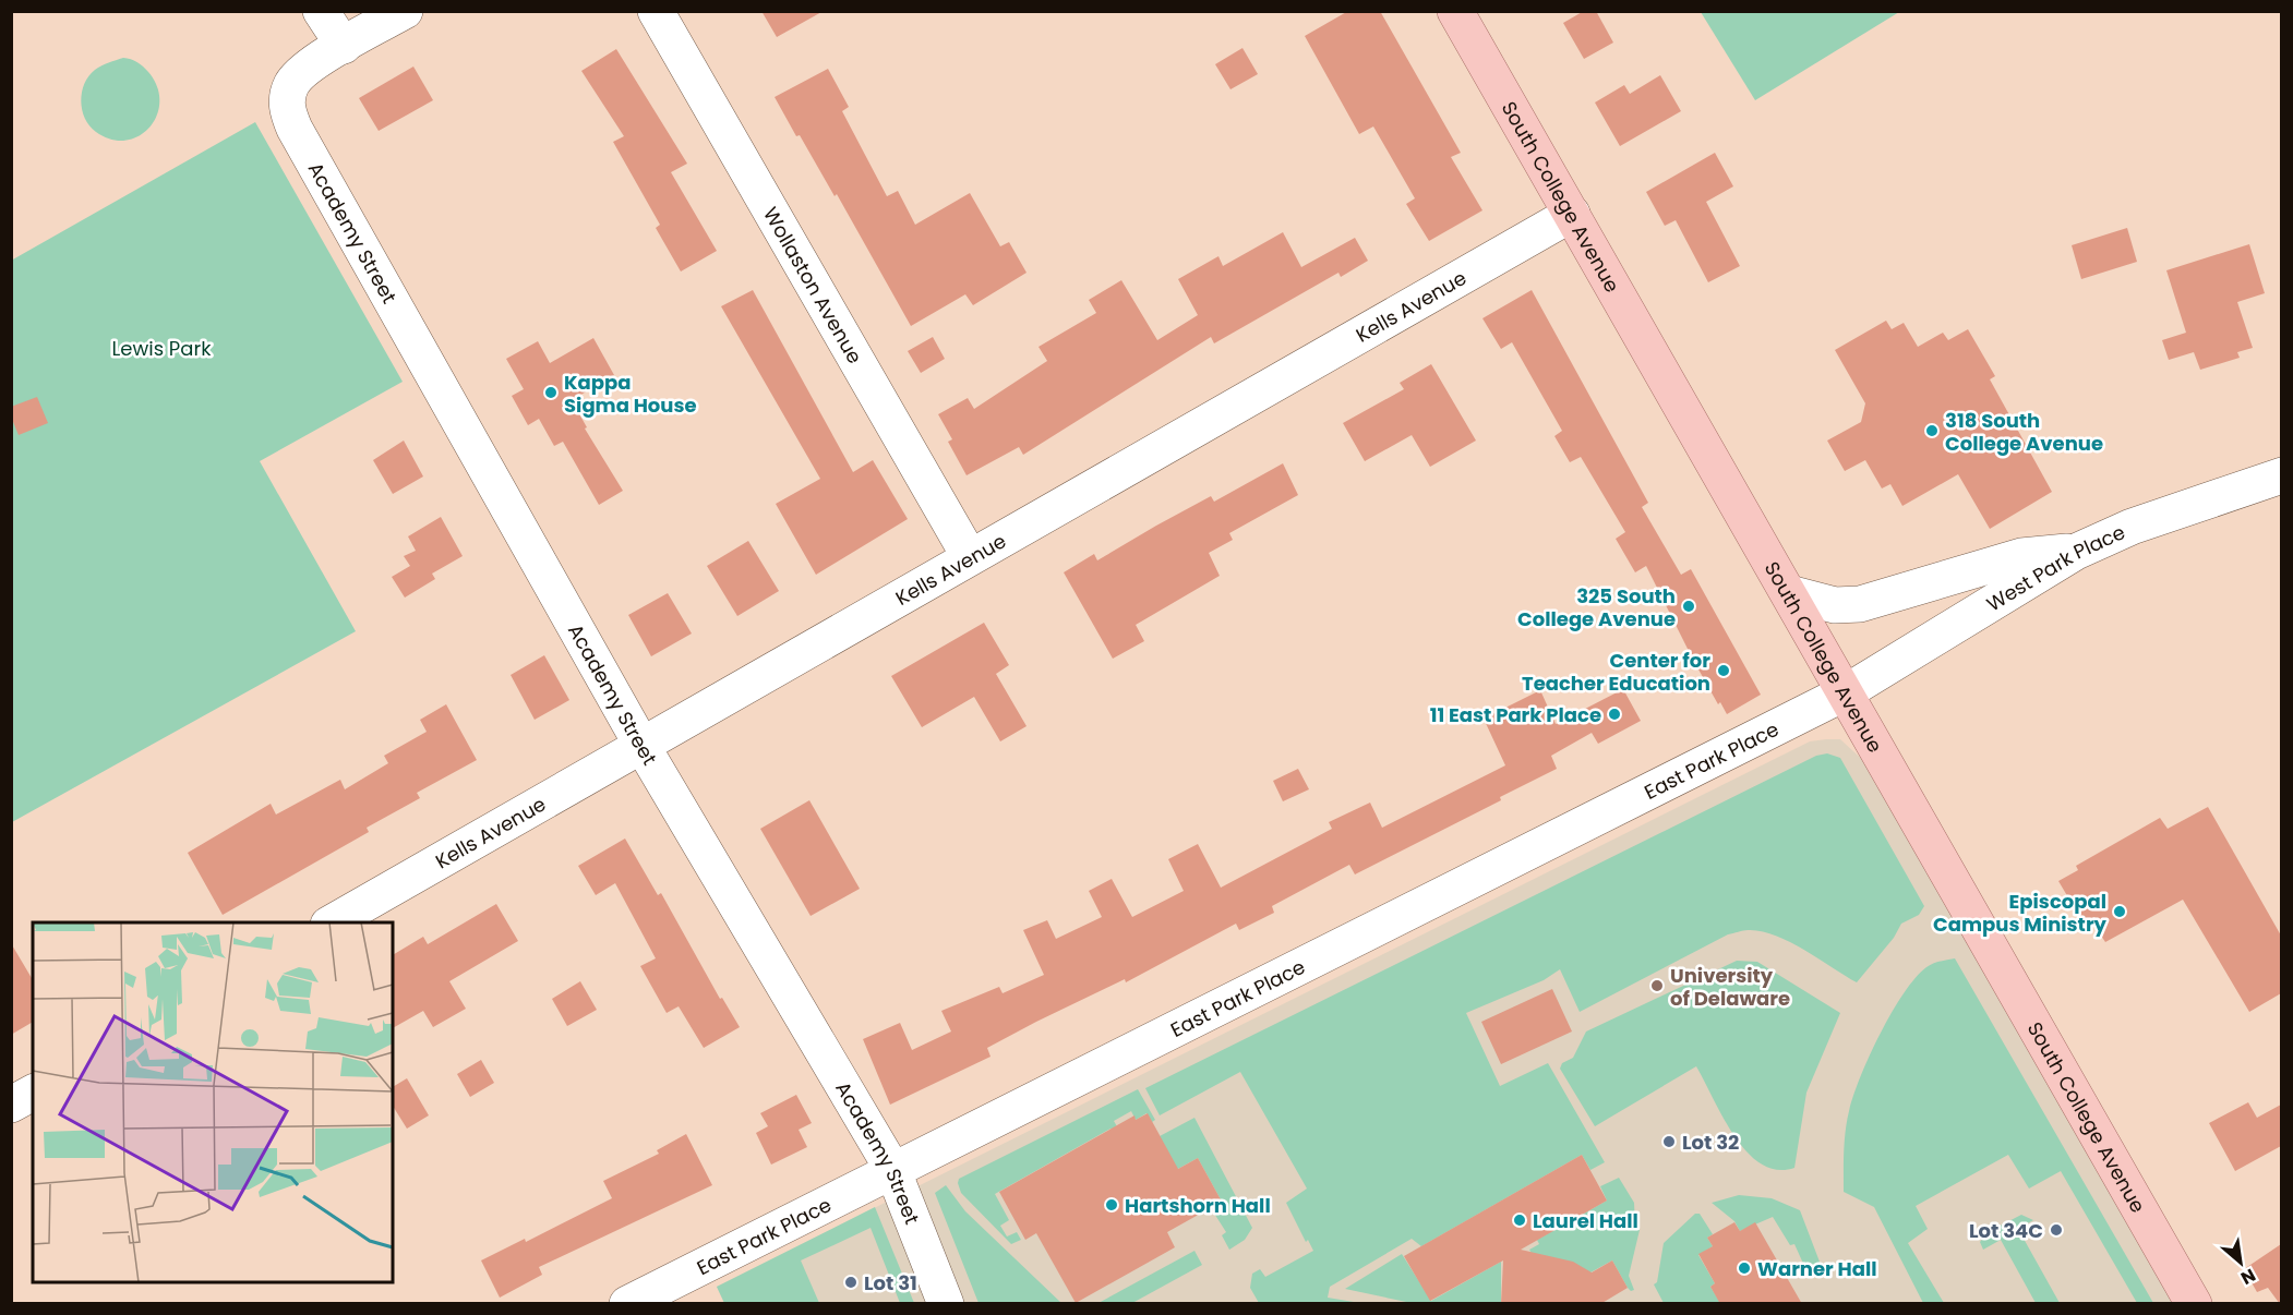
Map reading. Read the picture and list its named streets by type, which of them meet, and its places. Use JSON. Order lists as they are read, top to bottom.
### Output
{
  "streets": {
    "main road": ["South College Avenue"],
    "street": [
      "Academy Street",
      "Wollaston Avenue",
      "Kells Avenue",
      "West Park Place",
      "East Park Place"
    ]
  },
  "crossings": [
    ["South College Avenue", "Kells Avenue"],
    ["South College Avenue", "West Park Place"],
    ["South College Avenue", "East Park Place"],
    ["Academy Street", "Kells Avenue"],
    ["Academy Street", "East Park Place"],
    ["Wollaston Avenue", "Kells Avenue"],
    ["West Park Place", "East Park Place"]
  ],
  "parks": ["Lewis Park"],
  "places": [
    "Kappa Sigma House",
    "318 South College Avenue",
    "325 South College Avenue",
    "Center for Teacher Education",
    "11 East Park Place",
    "Episcopal Campus Ministry",
    "University of Delaware",
    "Lot 32",
    "Hartshorn Hall",
    "Laurel Hall",
    "Lot 34C",
    "Warner Hall",
    "Lot 31"
  ],
  "north": "bottom right"
}
